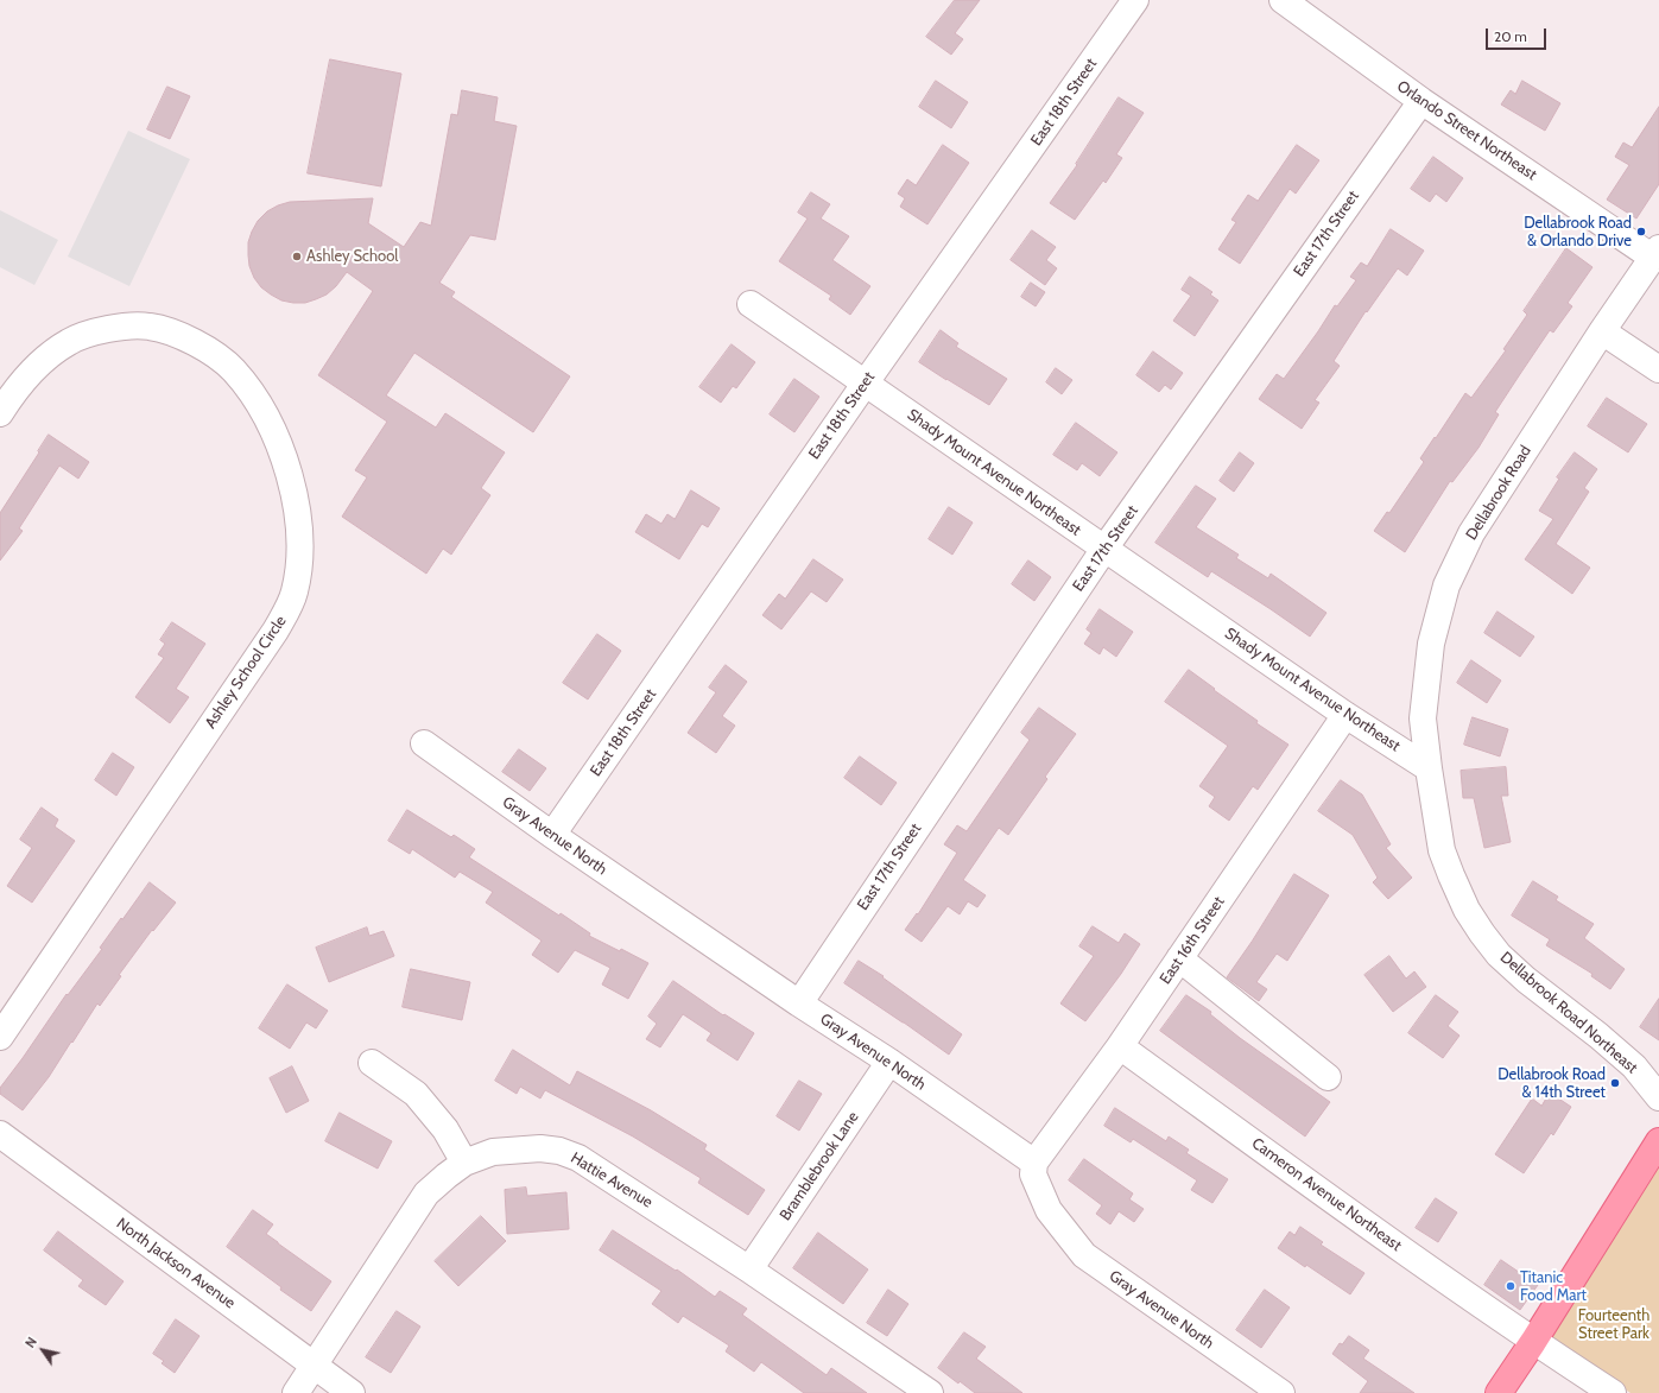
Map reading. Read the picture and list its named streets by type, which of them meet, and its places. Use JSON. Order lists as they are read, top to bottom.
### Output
{
  "streets": {
    "street": [
      "East 18th Street",
      "Orlando Street Northeast",
      "East 17th Street",
      "Shady Mount Avenue Northeast",
      "Dellabrook Road",
      "Ashley School Circle",
      "Gray Avenue North",
      "East 16th Street",
      "Dellabrook Road Northeast",
      "Bramblebrook Lane",
      "Hattie Avenue",
      "Cameron Avenue Northeast",
      "North Jackson Avenue"
    ]
  },
  "crossings": [
    ["East 18th Street", "Shady Mount Avenue Northeast"],
    ["East 18th Street", "Gray Avenue North"],
    ["Orlando Street Northeast", "East 17th Street"],
    ["Orlando Street Northeast", "Dellabrook Road"],
    ["East 17th Street", "Shady Mount Avenue Northeast"],
    ["East 17th Street", "Gray Avenue North"],
    ["Shady Mount Avenue Northeast", "Dellabrook Road"],
    ["Shady Mount Avenue Northeast", "East 16th Street"],
    ["Shady Mount Avenue Northeast", "Dellabrook Road Northeast"],
    ["Dellabrook Road", "Dellabrook Road Northeast"],
    ["Gray Avenue North", "East 16th Street"],
    ["Gray Avenue North", "Bramblebrook Lane"],
    ["East 16th Street", "Cameron Avenue Northeast"],
    ["Bramblebrook Lane", "Hattie Avenue"],
    ["Hattie Avenue", "North Jackson Avenue"]
  ],
  "parks": ["Fourteenth Street Park"],
  "places": [
    "Dellabrook Road & Orlando Drive",
    "Ashley School",
    "Dellabrook Road & 14th Street",
    "Titanic Food Mart"
  ],
  "scale_bar": "20 m",
  "north": "top left"
}
